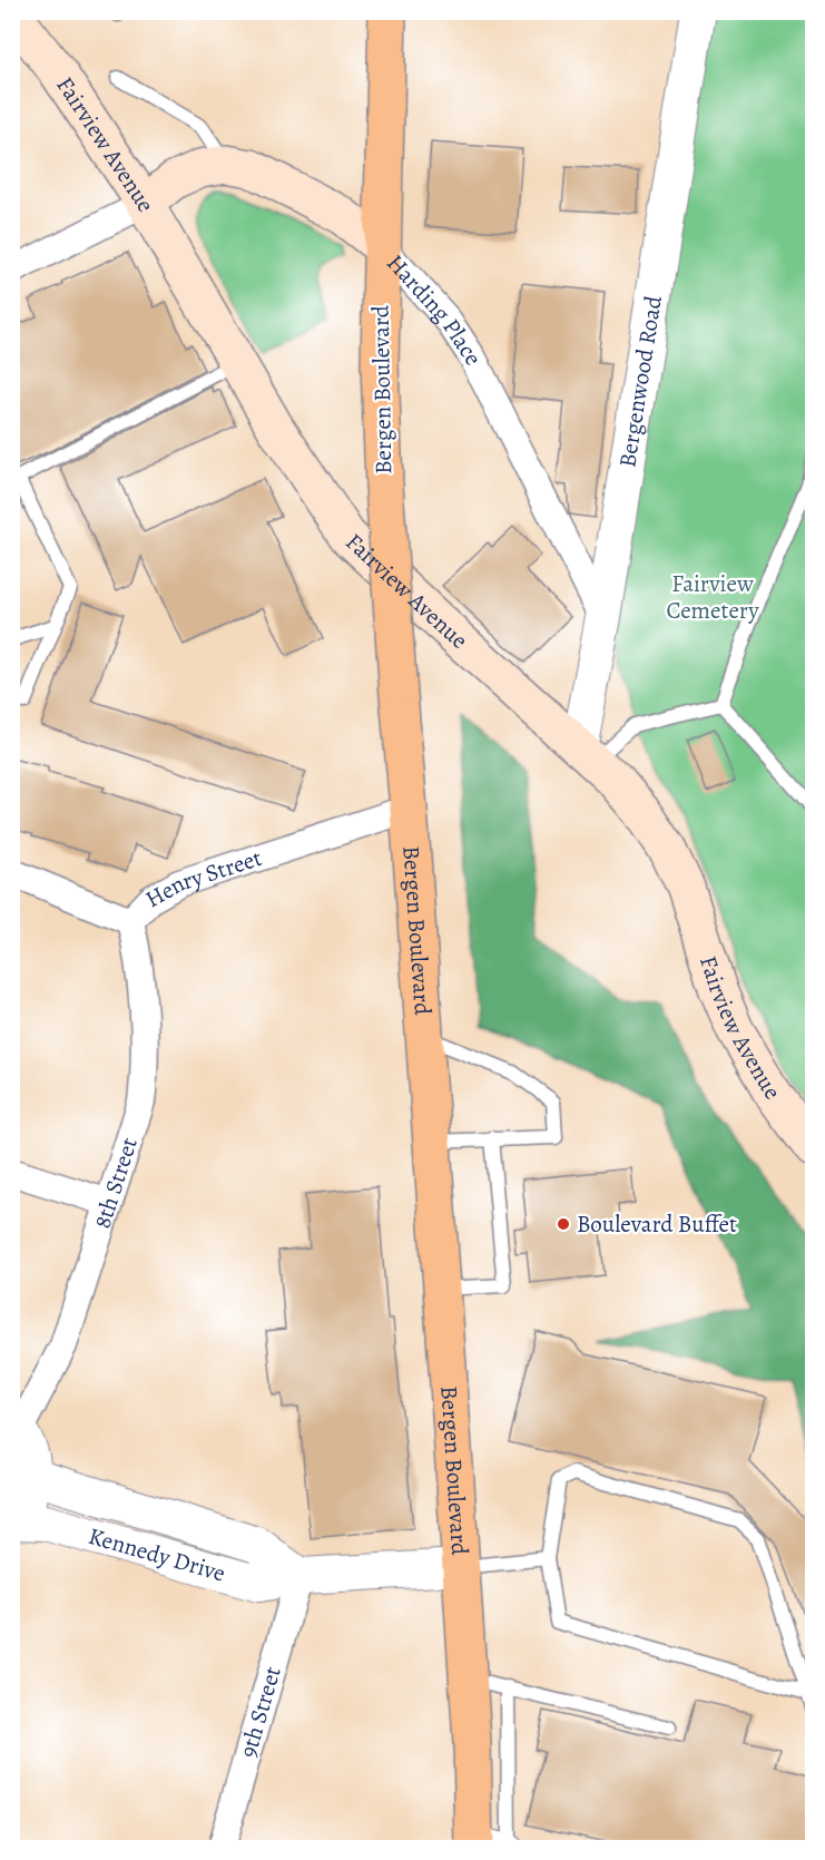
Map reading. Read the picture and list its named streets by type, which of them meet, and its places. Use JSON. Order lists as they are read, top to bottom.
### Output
{
  "streets": {
    "main road": ["Fairview Avenue", "Harding Place", "Bergen Boulevard"],
    "street": [
      "Bergenwood Road",
      "Henry Street",
      "8th Street",
      "Kennedy Drive",
      "9th Street"
    ]
  },
  "crossings": [
    ["Fairview Avenue", "Harding Place"],
    ["Fairview Avenue", "Bergenwood Road"],
    ["Harding Place", "Bergenwood Road"],
    ["Harding Place", "Bergen Boulevard"],
    ["Bergen Boulevard", "Henry Street"],
    ["Bergen Boulevard", "Kennedy Drive"],
    ["Henry Street", "8th Street"],
    ["Kennedy Drive", "9th Street"]
  ],
  "parks": ["Fairview Cemetery"],
  "places": ["Boulevard Buffet"]
}
